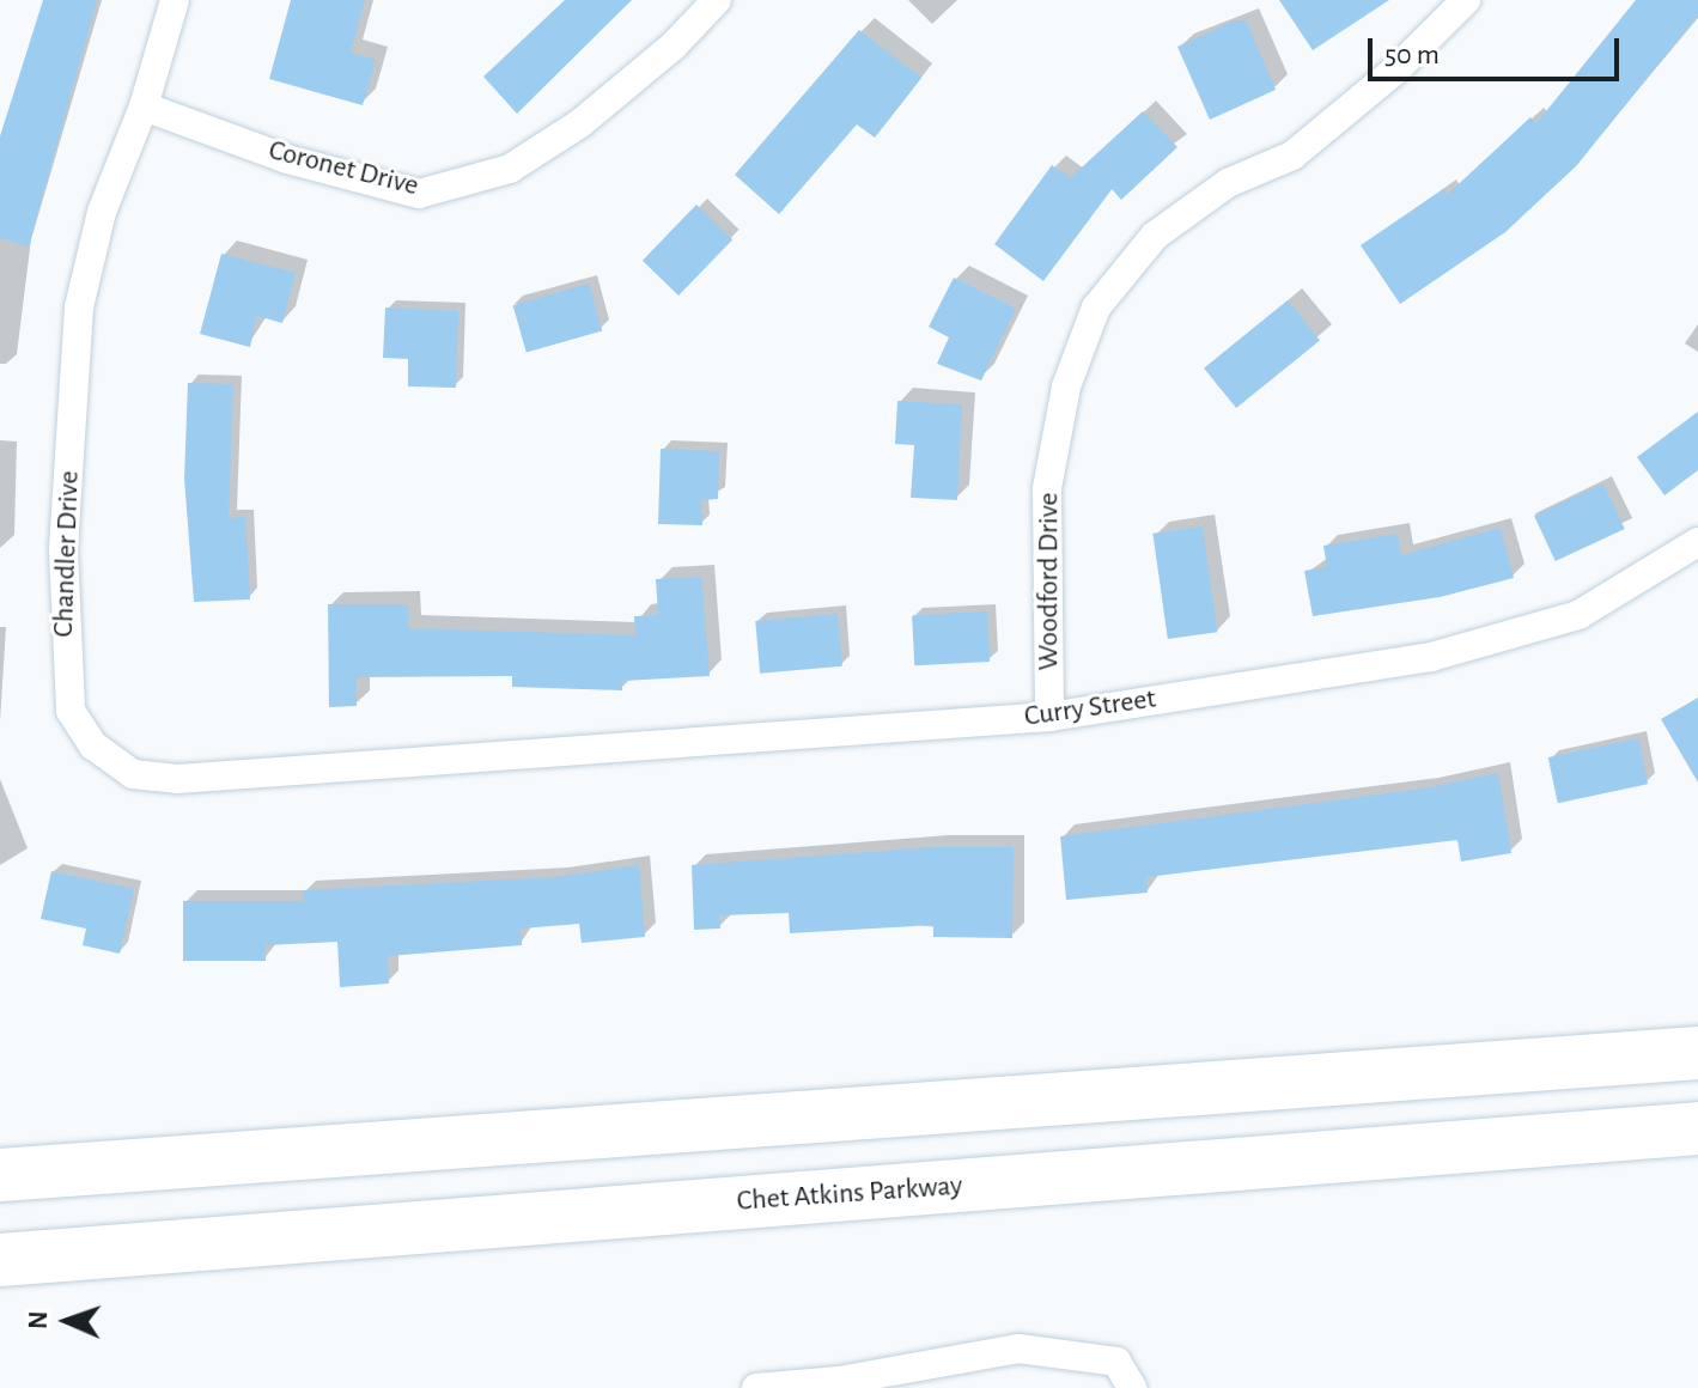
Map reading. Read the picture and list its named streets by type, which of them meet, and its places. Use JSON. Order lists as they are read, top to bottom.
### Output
{
  "streets": {
    "highway": ["Chet Atkins Parkway"],
    "street": [
      "Coronet Drive",
      "Chandler Drive",
      "Woodford Drive",
      "Curry Street"
    ]
  },
  "crossings": [
    ["Coronet Drive", "Chandler Drive"],
    ["Chandler Drive", "Curry Street"],
    ["Woodford Drive", "Curry Street"]
  ],
  "scale_bar": "50 m",
  "north": "left"
}
